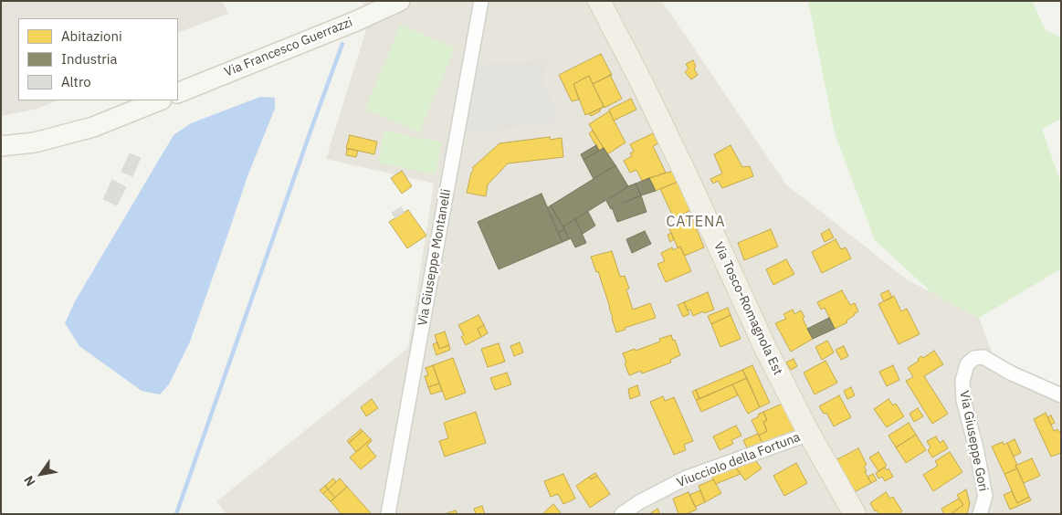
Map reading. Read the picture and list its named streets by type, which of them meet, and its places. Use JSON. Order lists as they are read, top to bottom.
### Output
{
  "streets": {
    "main road": ["Via Francesco Guerrazzi", "Via Tosco-Romagnola Est"],
    "street": ["Via Giuseppe Montanelli", "Via Giuseppe Gori", "Viucciolo della Fortuna"]
  },
  "crossings": [
    ["Via Tosco-Romagnola Est", "Viucciolo della Fortuna"]
  ],
  "districts": ["CATENA"],
  "legend": ["Abitazioni", "Industria", "Altro"],
  "north": "bottom left"
}
